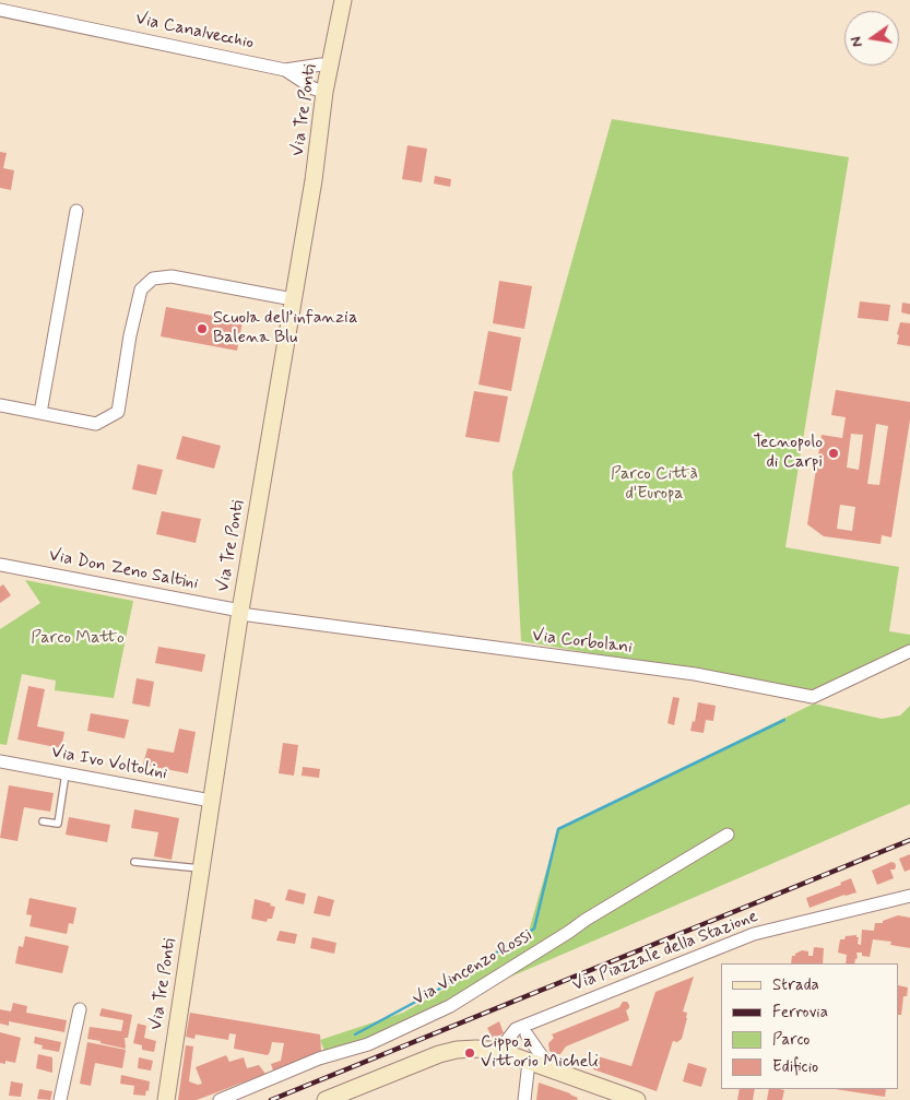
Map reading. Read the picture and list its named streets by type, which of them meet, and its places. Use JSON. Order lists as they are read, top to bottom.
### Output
{
  "streets": {
    "street": [
      "Via Canalvecchio",
      "Via Tre Ponti",
      "Via Don Zeno Saltini",
      "Via Corbolani",
      "Via Ivo Voltolini",
      "Via Piazzale della Stazione",
      "Via Vincenzo Rossi"
    ]
  },
  "crossings": [
    ["Via Canalvecchio", "Via Tre Ponti"],
    ["Via Tre Ponti", "Via Don Zeno Saltini"],
    ["Via Tre Ponti", "Via Corbolani"],
    ["Via Tre Ponti", "Via Ivo Voltolini"],
    ["Via Don Zeno Saltini", "Via Corbolani"]
  ],
  "parks": ["Parco Città d'Europa", "Parco Matto"],
  "places": ["Scuola dell’infanzia Balena Blu", "Tecnopolo di Carpi", "Cippo a Vittorio Micheli"],
  "legend": [
    "Strada",
    "Ferrovia",
    "Parco",
    "Edificio"
  ],
  "north": "left"
}
